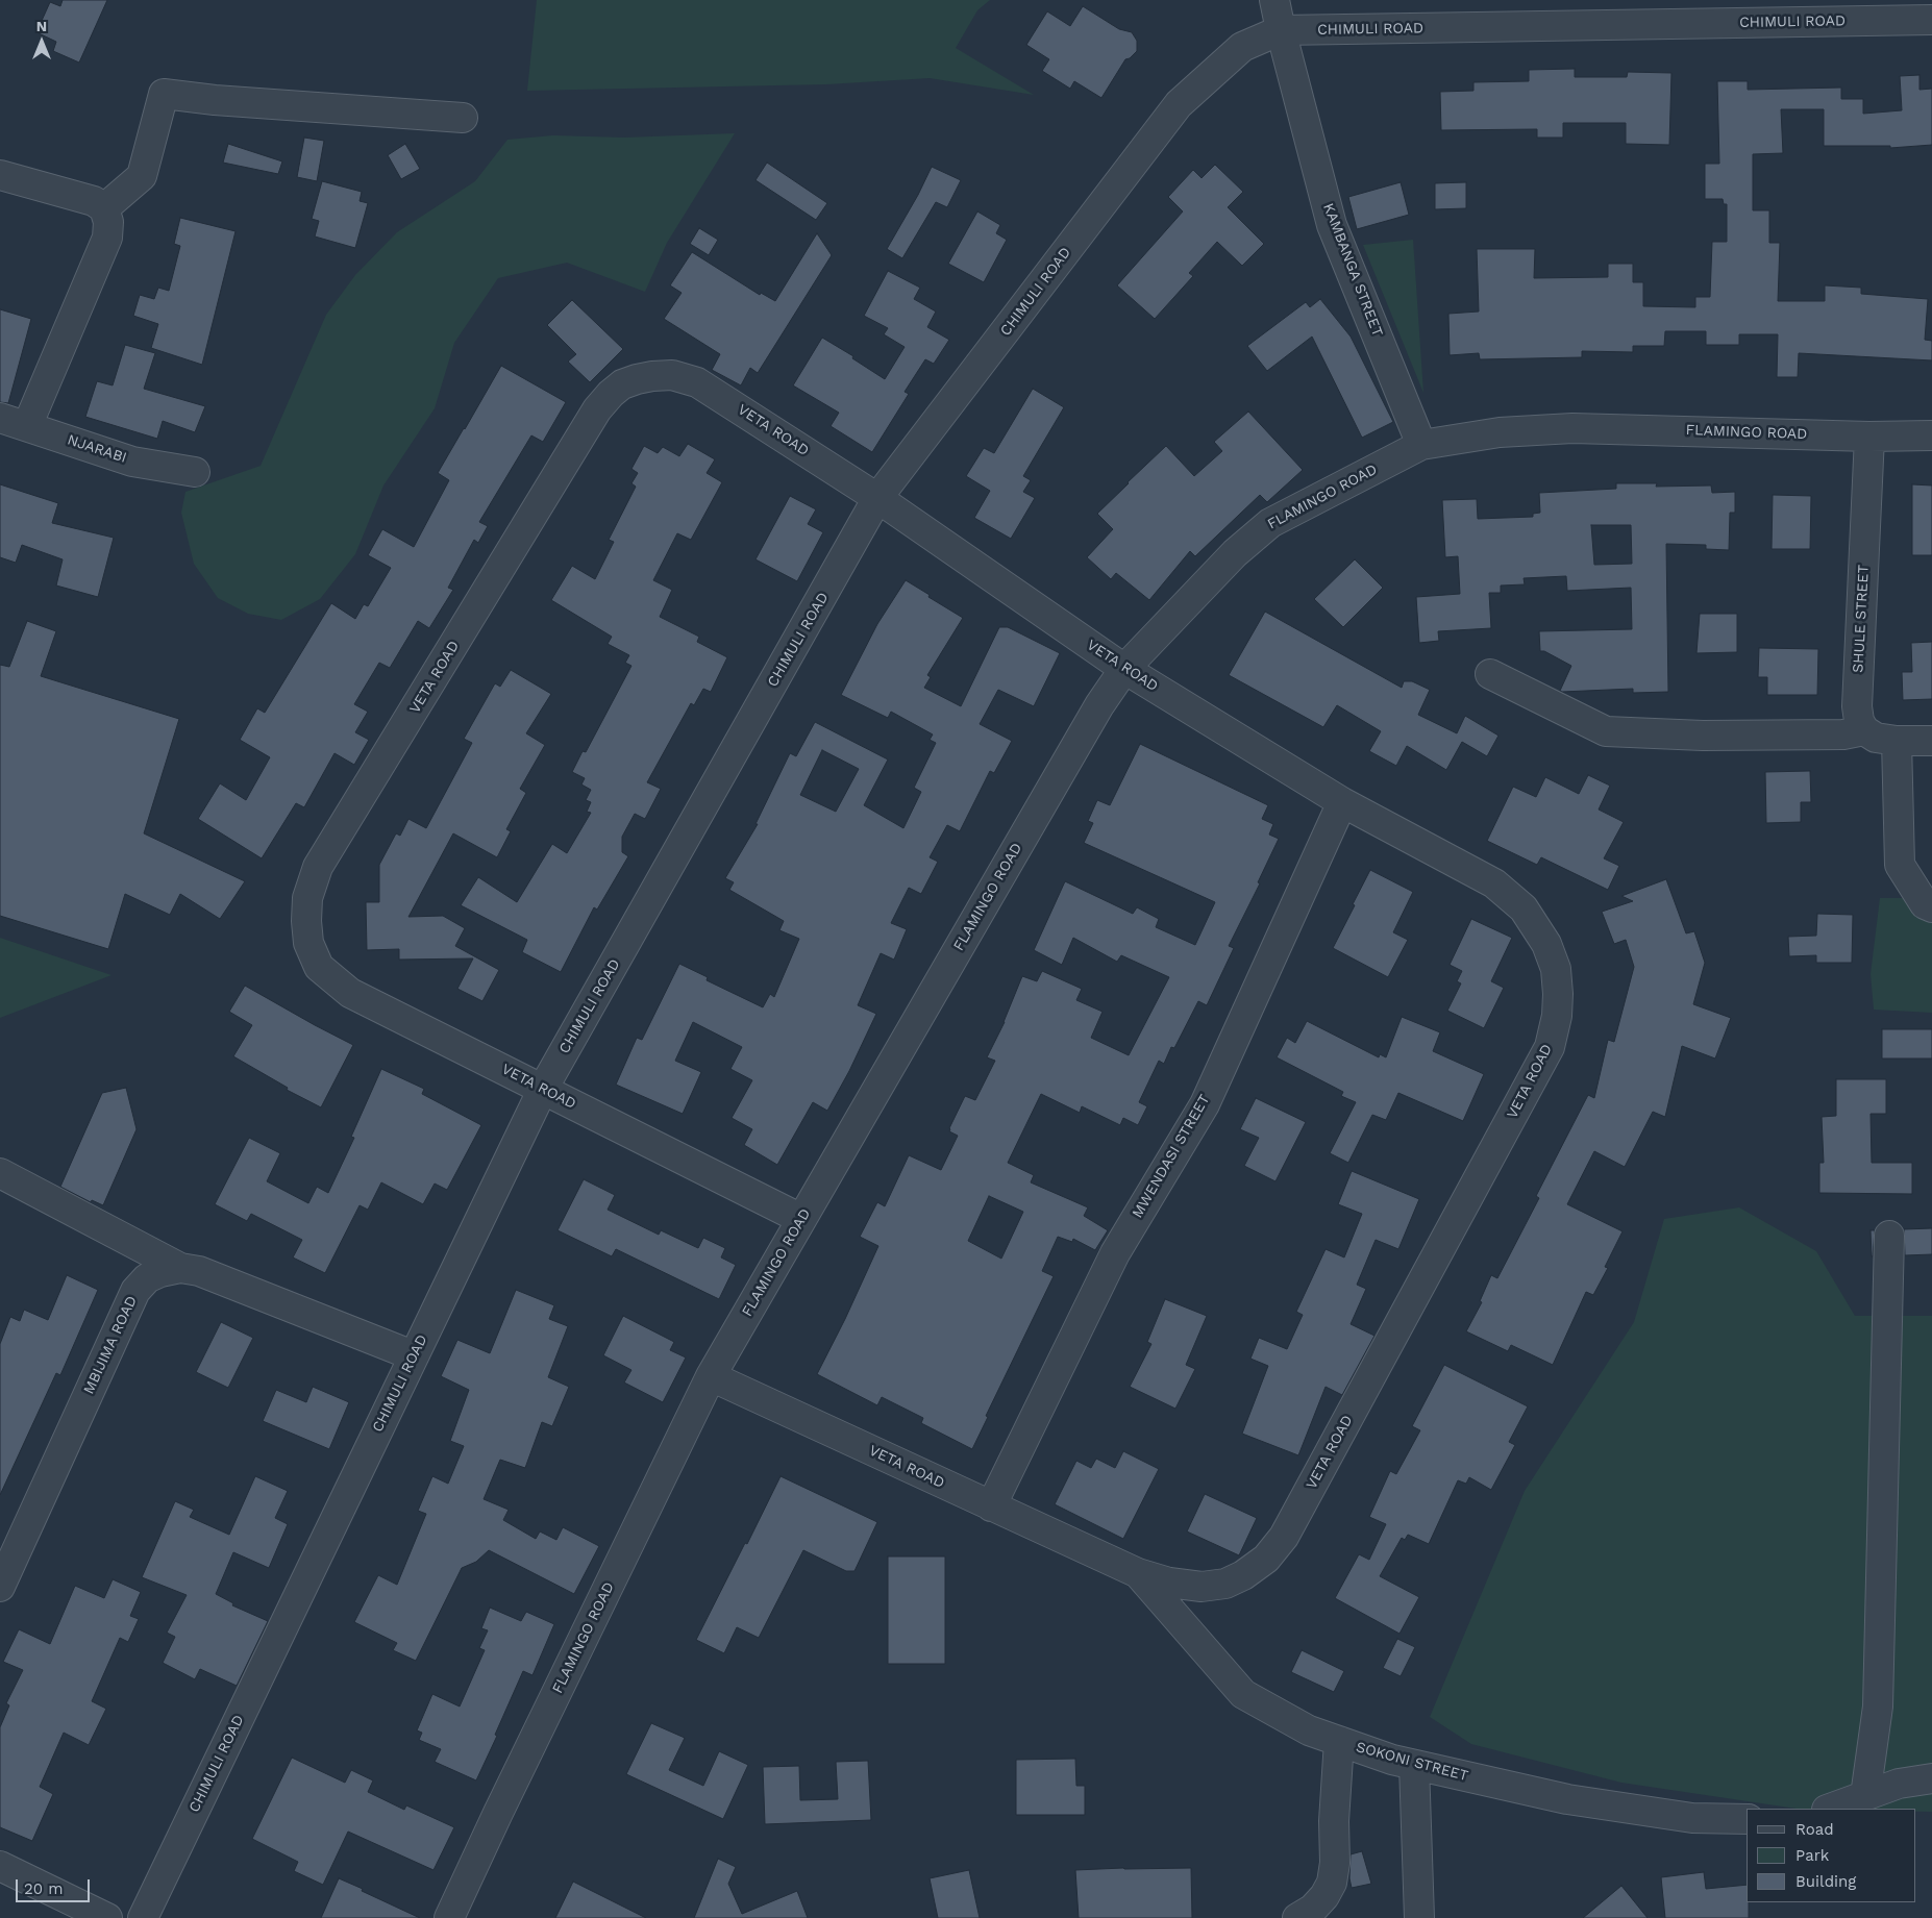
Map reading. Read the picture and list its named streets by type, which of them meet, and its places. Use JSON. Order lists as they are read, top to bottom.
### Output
{
  "streets": {
    "street": [
      "CHIMULI ROAD",
      "KAMBANGA STREET",
      "VETA ROAD",
      "FLAMINGO ROAD",
      "NJARABI",
      "SHULE STREET",
      "MWENDASI STREET",
      "MBIJIMA ROAD",
      "SOKONI STREET"
    ]
  },
  "crossings": [
    ["CHIMULI ROAD", "KAMBANGA STREET"],
    ["CHIMULI ROAD", "VETA ROAD"],
    ["CHIMULI ROAD", "MBIJIMA ROAD"],
    ["KAMBANGA STREET", "FLAMINGO ROAD"],
    ["VETA ROAD", "FLAMINGO ROAD"],
    ["VETA ROAD", "MWENDASI STREET"],
    ["VETA ROAD", "SOKONI STREET"],
    ["FLAMINGO ROAD", "SHULE STREET"]
  ],
  "legend": ["Road", "Park", "Building"],
  "scale_bar": "20 m",
  "north": "top"
}
